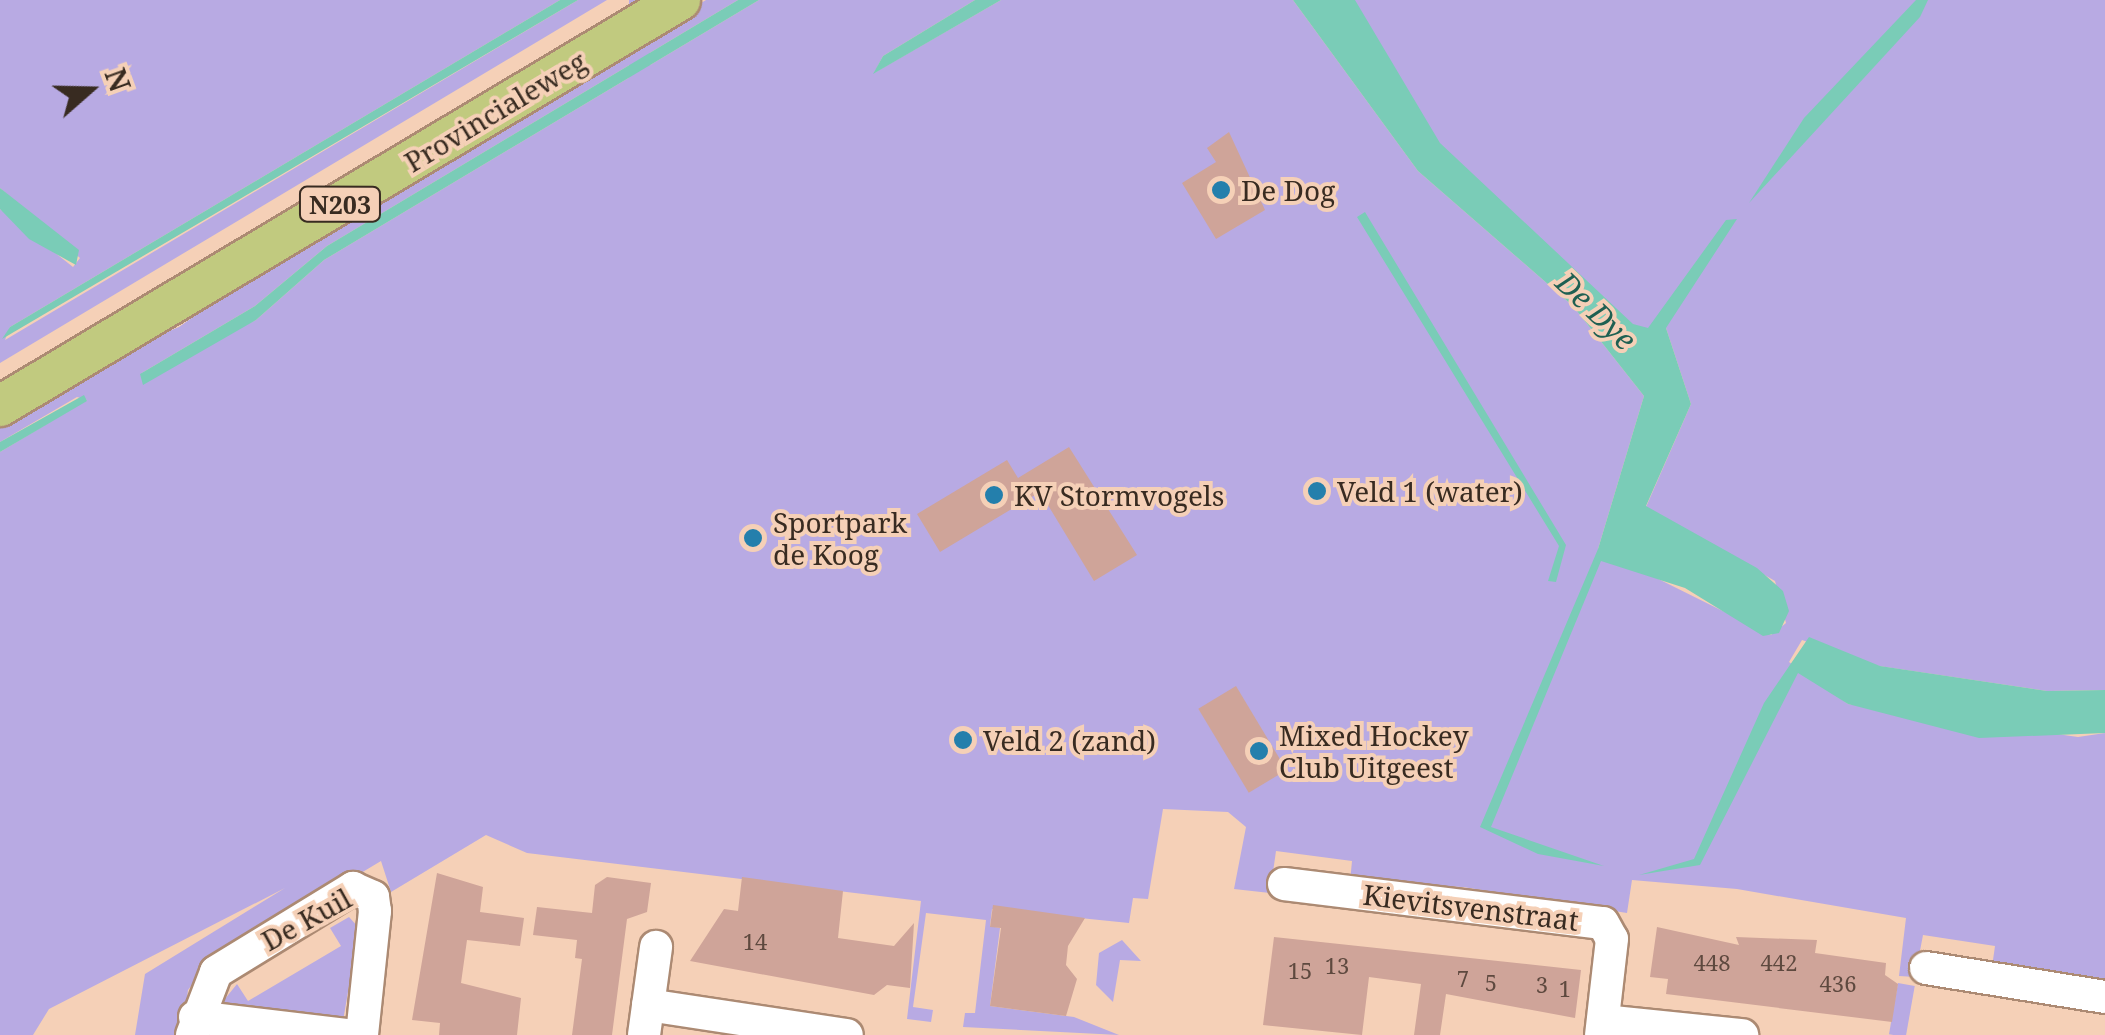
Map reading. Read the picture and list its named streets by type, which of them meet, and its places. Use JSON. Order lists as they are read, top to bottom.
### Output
{
  "streets": {
    "main road": ["Provincialeweg", "N203"],
    "street": ["Kievitsvenstraat", "De Kuil"]
  },
  "water": ["De Dye"],
  "places": [
    "De Dog",
    "Veld 1 (water)",
    "KV Stormvogels",
    "Sportpark de Koog",
    "Veld 2 (zand)",
    "Mixed Hockey Club Uitgeest"
  ],
  "house_numbers": [
    "14",
    "448",
    "442",
    "13",
    "15",
    "7",
    "5",
    "436",
    "3",
    "1"
  ],
  "north": "right"
}
